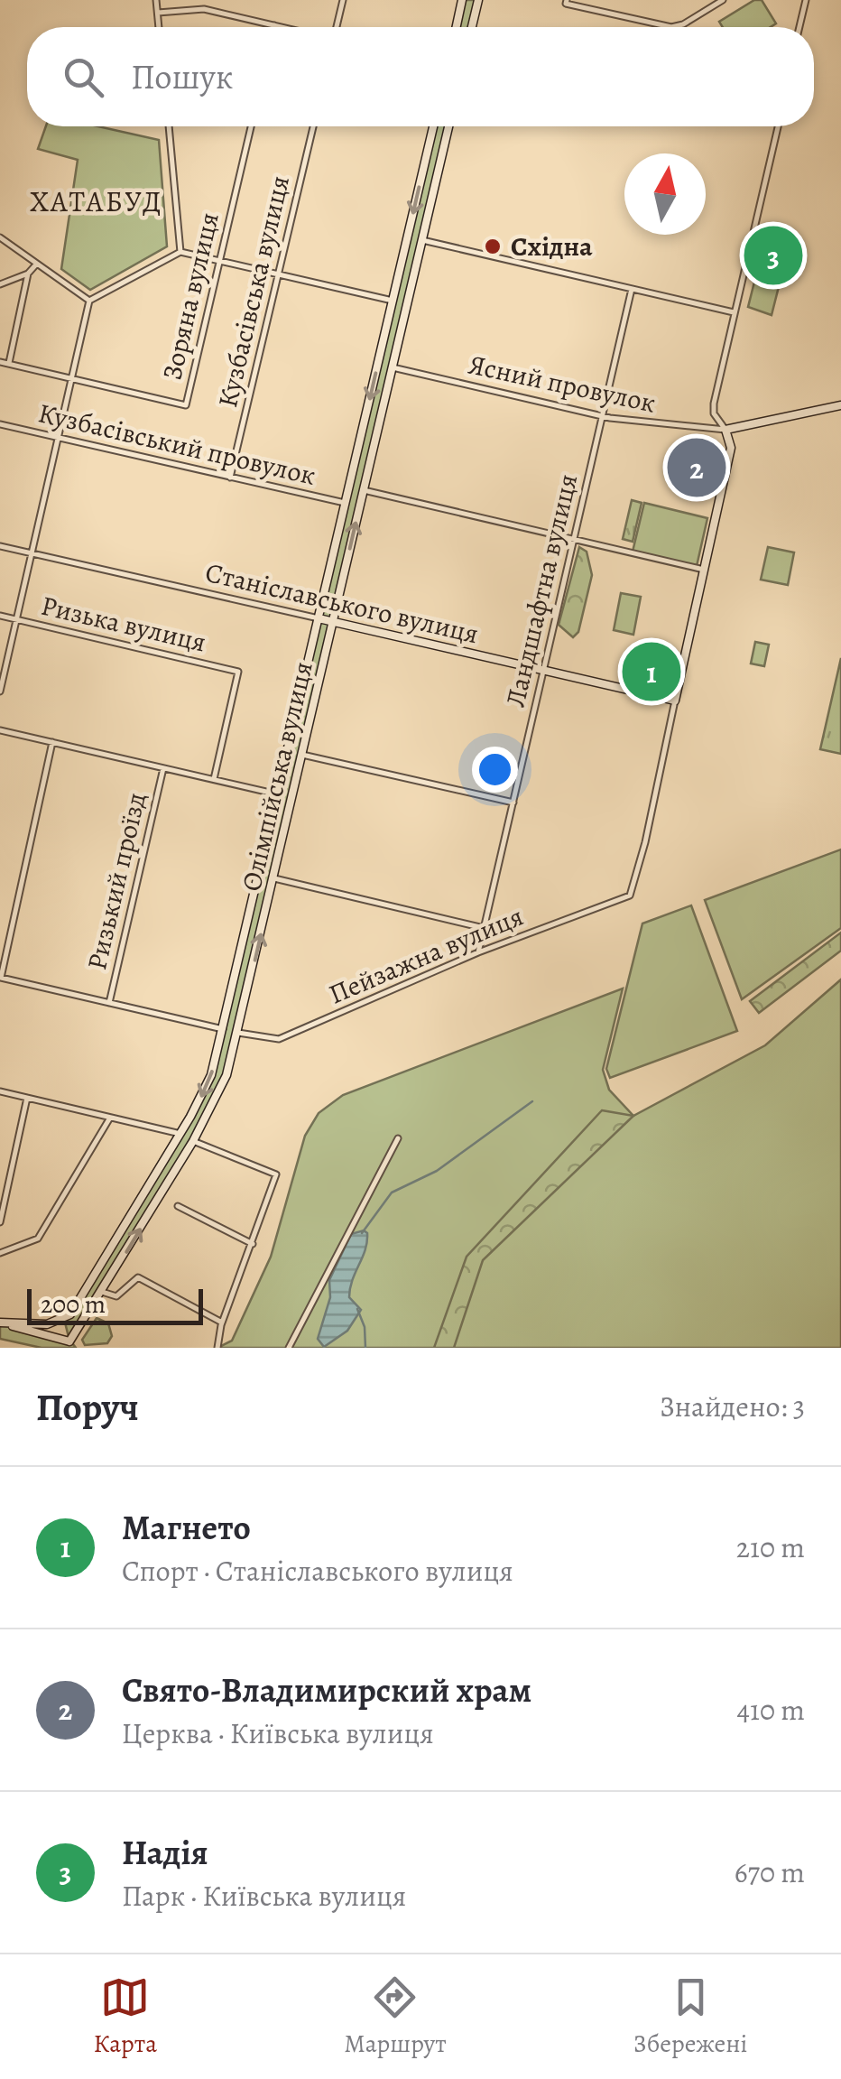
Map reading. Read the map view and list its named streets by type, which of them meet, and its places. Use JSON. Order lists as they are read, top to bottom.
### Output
{
  "streets": {
    "main road": ["Станіславського вулиця", "Олімпійська вулиця"],
    "street": [
      "Кузбасівська вулиця",
      "Зоряна вулиця",
      "Ясний провулок",
      "Кузбасівський провулок",
      "Ландшафтна вулиця",
      "Ризька вулиця",
      "Ризький проїзд",
      "Пейзажна вулиця"
    ]
  },
  "crossings": [
    ["Кузбасівська вулиця", "Кузбасівський провулок"],
    ["Ясний провулок", "Ландшафтна вулиця"],
    ["Ясний провулок", "Олімпійська вулиця"],
    ["Кузбасівський провулок", "Олімпійська вулиця"],
    ["Ландшафтна вулиця", "Станіславського вулиця"],
    ["Ландшафтна вулиця", "Пейзажна вулиця"],
    ["Станіславського вулиця", "Олімпійська вулиця"],
    ["Станіславського вулиця", "Пейзажна вулиця"],
    ["Олімпійська вулиця", "Пейзажна вулиця"]
  ],
  "districts": ["ХАТАБУД"],
  "places": ["Східна"],
  "scale_bar": "200 m",
  "north": "top",
  "page": {
    "search": "Пошук",
    "pins": ["3", "2", "1"],
    "scale": "200 m",
    "heading": ["Поруч", "Знайдено: 3"],
    "list": [
      {
        "mark": "1",
        "name": "Магнето",
        "note": "Спорт · Станіславського вулиця",
        "value": "210 m"
      },
      {
        "mark": "2",
        "name": "Свято-Владимирский храм",
        "note": "Церква · Київська вулиця",
        "value": "410 m"
      },
      {
        "mark": "3",
        "name": "Надія",
        "note": "Парк · Київська вулиця",
        "value": "670 m"
      }
    ],
    "nav": ["Карта", "Маршрут", "Збережені"]
  }
}
